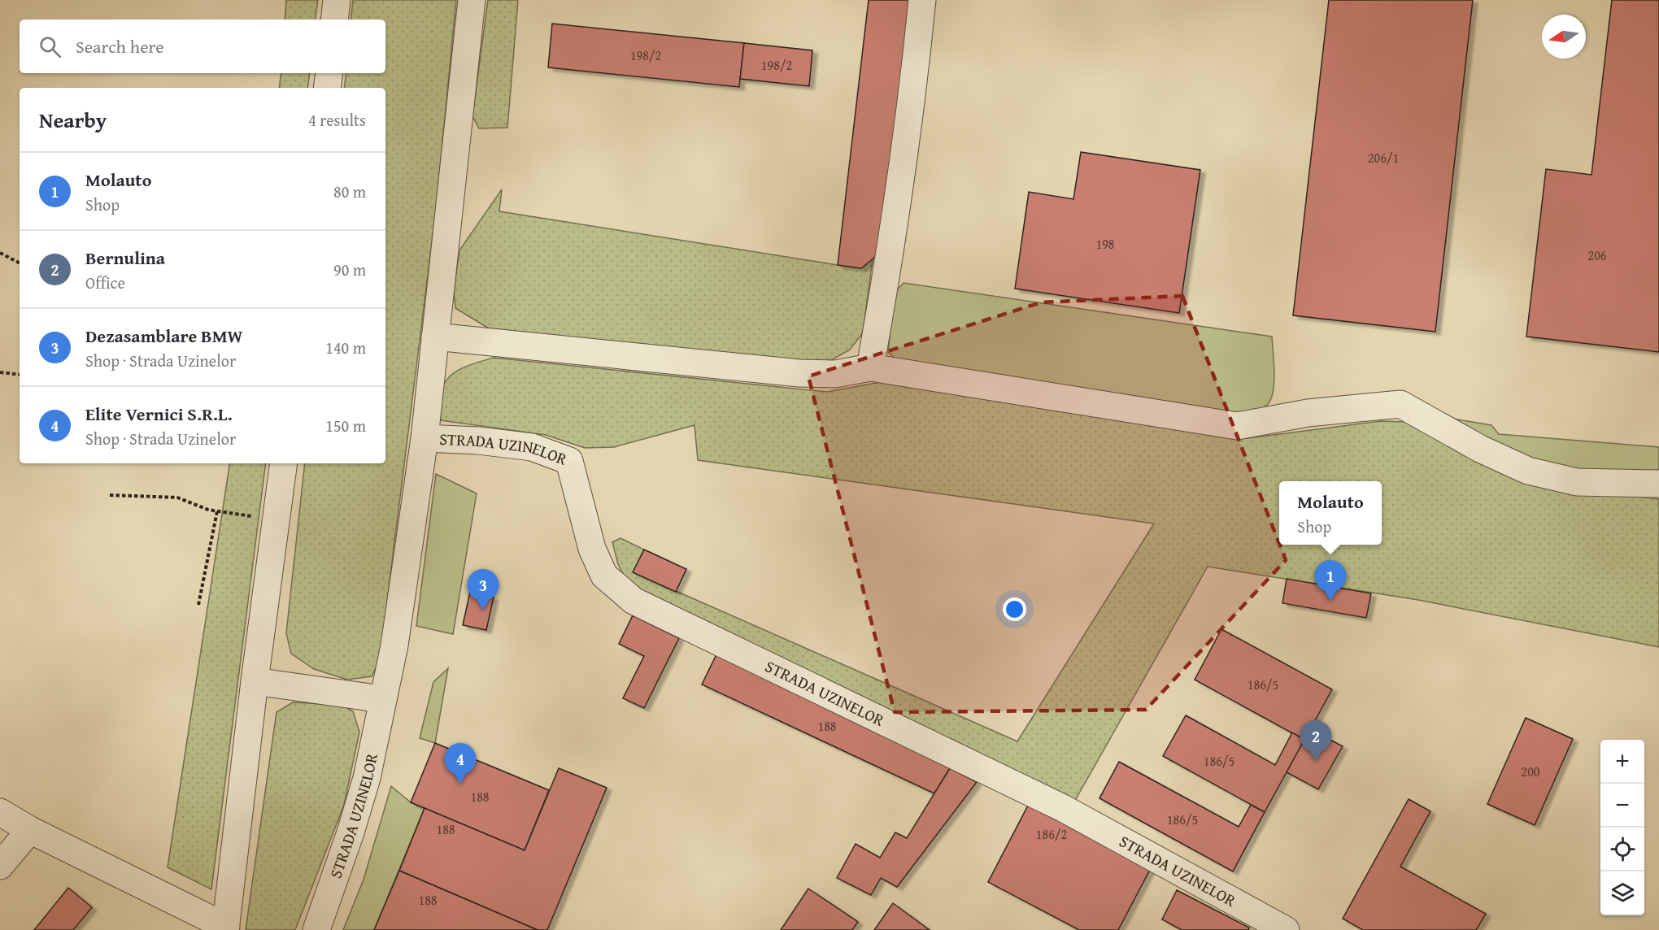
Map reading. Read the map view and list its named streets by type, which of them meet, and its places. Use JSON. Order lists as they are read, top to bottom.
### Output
{
  "streets": {
    "street": ["STRADA UZINELOR"]
  },
  "house_numbers": [
    "198/2",
    "198/2",
    "206/1",
    "198",
    "206",
    "186/5",
    "188",
    "186/5",
    "200",
    "188",
    "186/5",
    "188",
    "186/2",
    "188"
  ],
  "north": "left",
  "page": {
    "search": "Search here",
    "heading": ["Nearby", "4 results"],
    "list": [
      {
        "mark": "1",
        "name": "Molauto",
        "note": "Shop",
        "value": "80 m"
      },
      {
        "mark": "2",
        "name": "Bernulina",
        "note": "Office",
        "value": "90 m"
      },
      {
        "mark": "3",
        "name": "Dezasamblare BMW",
        "note": "Shop · Strada Uzinelor",
        "value": "140 m"
      },
      {
        "mark": "4",
        "name": "Elite Vernici S.R.L.",
        "note": "Shop · Strada Uzinelor",
        "value": "150 m"
      }
    ],
    "popup": ["Molauto", "Shop"],
    "pins": [
      "1",
      "3",
      "2",
      "4"
    ],
    "map_buttons": ["+", "−"]
  }
}
